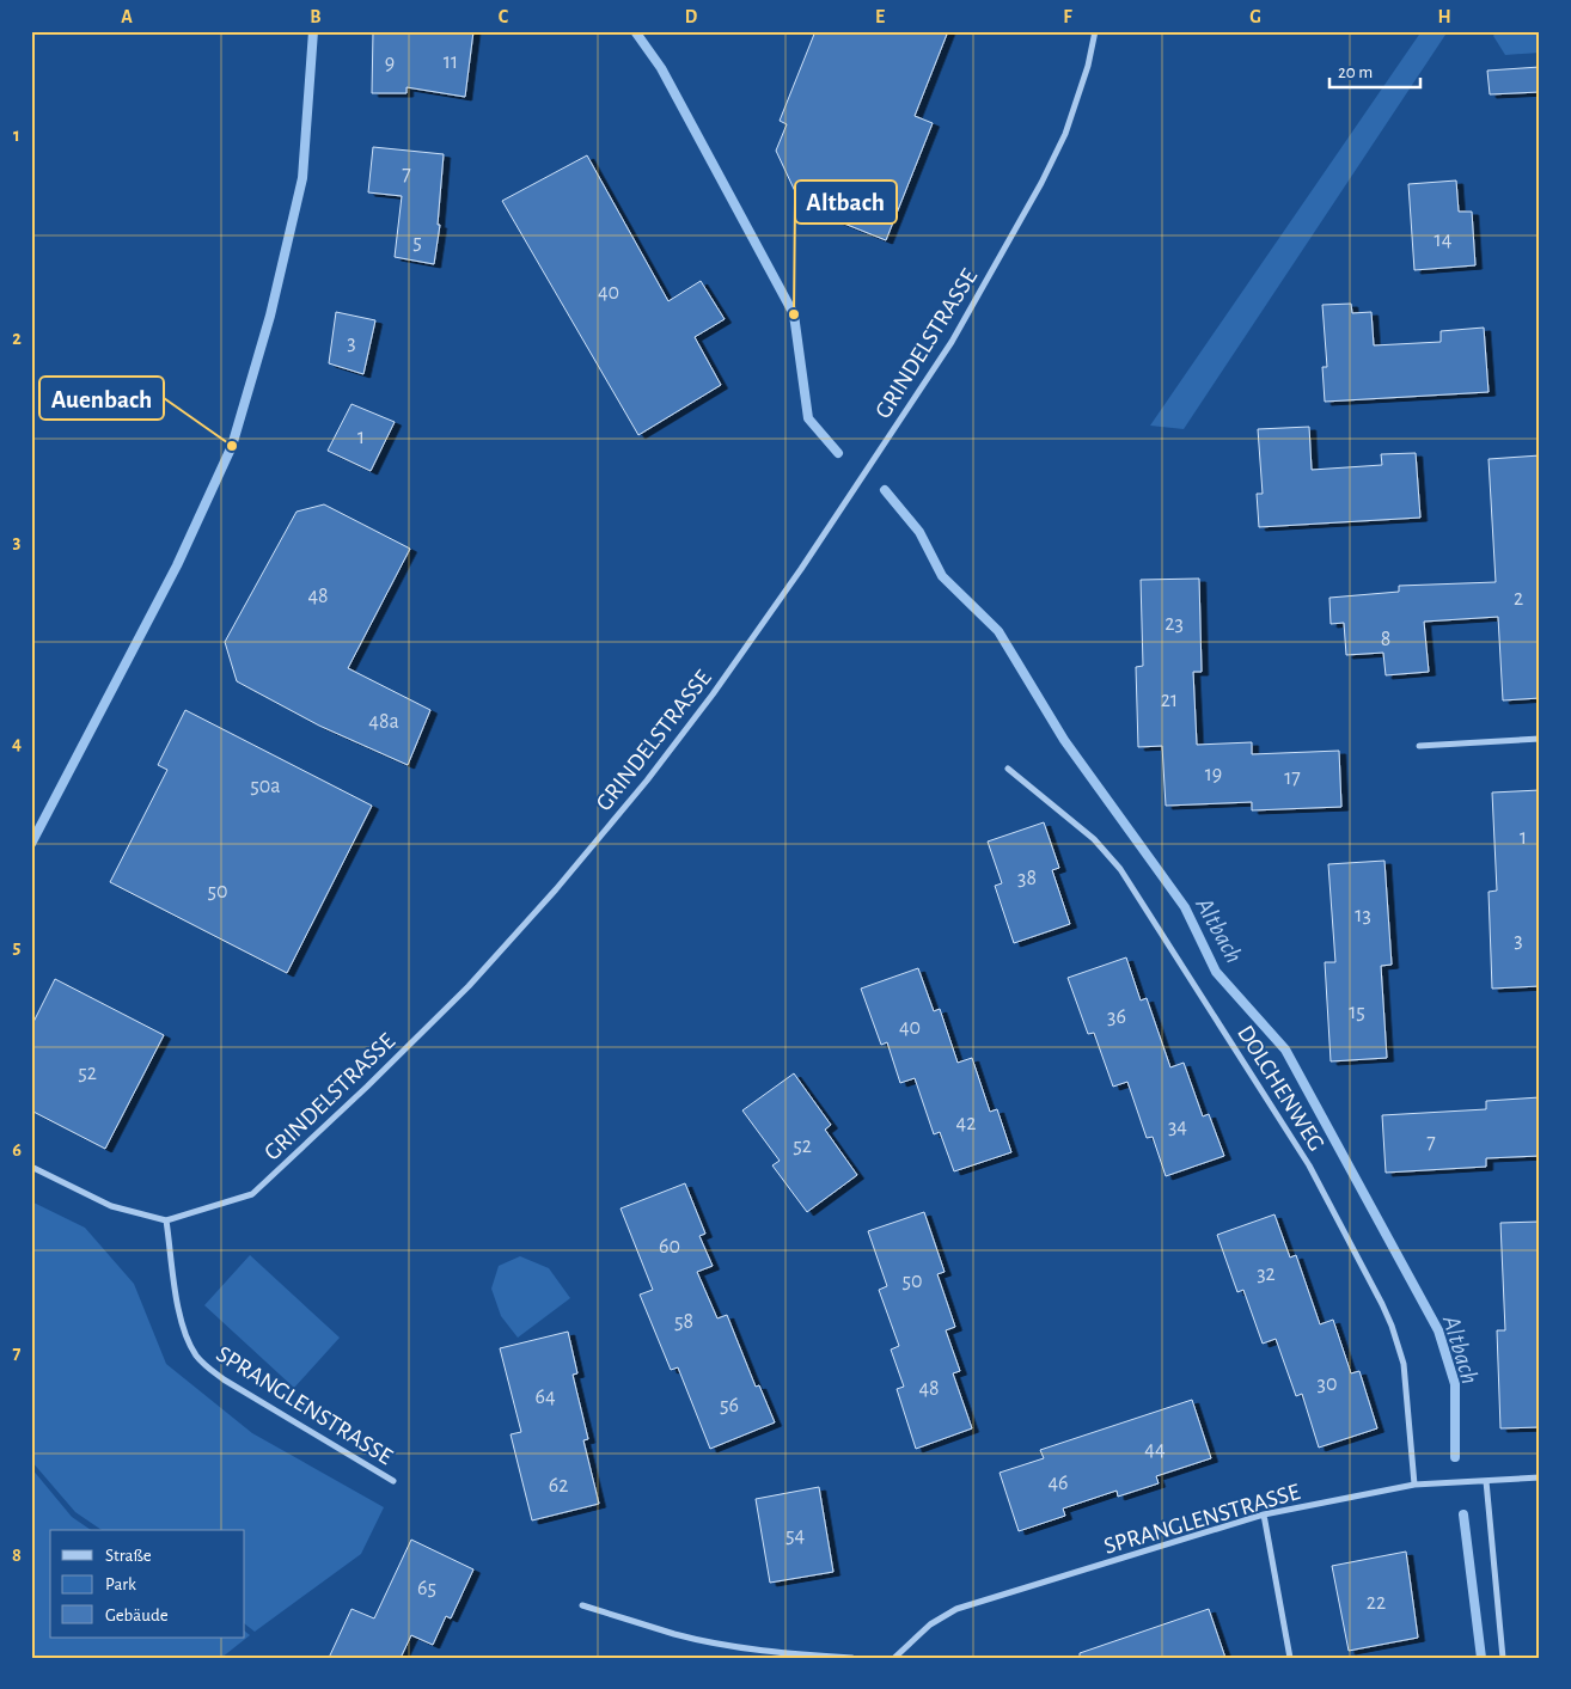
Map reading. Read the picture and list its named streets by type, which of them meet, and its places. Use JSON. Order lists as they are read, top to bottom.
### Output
{
  "streets": {
    "street": ["GRINDELSTRASSE", "DOLCHENWEG", "SPRANGLENSTRASSE"]
  },
  "crossings": [
    ["GRINDELSTRASSE", "SPRANGLENSTRASSE"],
    ["DOLCHENWEG", "SPRANGLENSTRASSE"]
  ],
  "water": ["Altbach"],
  "places": ["Altbach", "Auenbach"],
  "house_numbers": [
    "11",
    "9",
    "7",
    "14",
    "5",
    "40",
    "3",
    "1",
    "48",
    "2",
    "23",
    "8",
    "21",
    "48a",
    "19",
    "17",
    "50a",
    "1",
    "38",
    "50",
    "13",
    "3",
    "15",
    "36",
    "40",
    "52",
    "42",
    "34",
    "7",
    "52",
    "60",
    "32",
    "50",
    "58",
    "30",
    "48",
    "64",
    "56",
    "44",
    "46",
    "62",
    "54",
    "65",
    "22"
  ],
  "legend": ["Straße", "Park", "Gebäude"],
  "scale_bar": "20 m",
  "grid": {
    "columns": [
      "A",
      "B",
      "C",
      "D",
      "E",
      "F",
      "G",
      "H"
    ],
    "rows": [
      "1",
      "2",
      "3",
      "4",
      "5",
      "6",
      "7",
      "8"
    ]
  }
}
